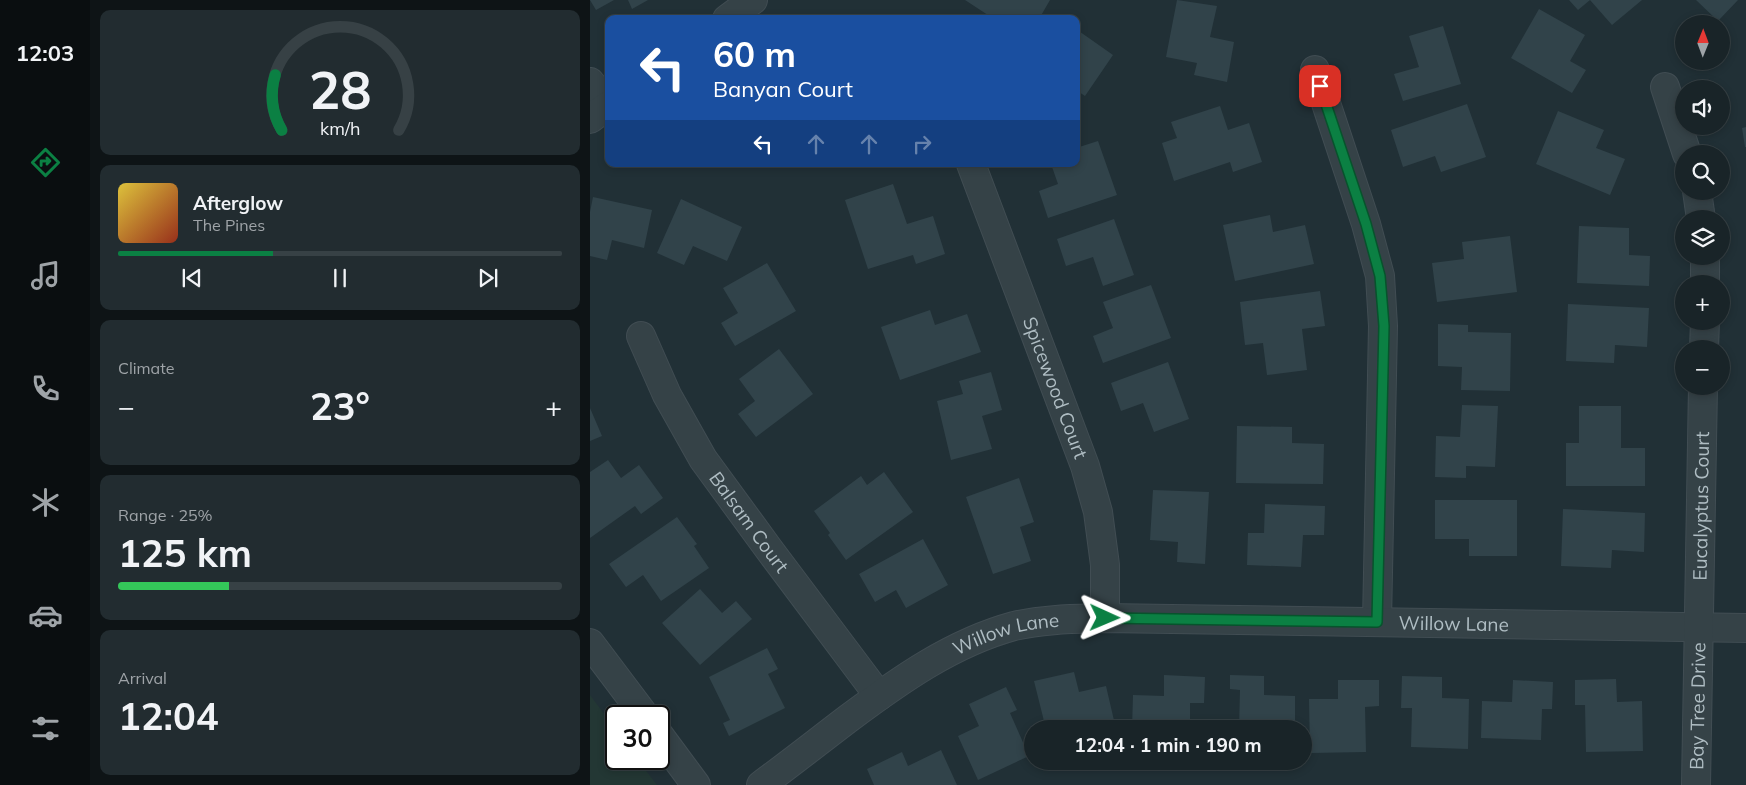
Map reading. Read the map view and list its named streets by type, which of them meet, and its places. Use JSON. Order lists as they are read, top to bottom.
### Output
{
  "streets": {
    "street": [
      "Spicewood Court",
      "Eucalyptus Court",
      "Balsam Court",
      "Willow Lane",
      "Bay Tree Drive"
    ]
  },
  "crossings": [
    ["Spicewood Court", "Willow Lane"],
    ["Eucalyptus Court", "Willow Lane"],
    ["Eucalyptus Court", "Bay Tree Drive"],
    ["Balsam Court", "Willow Lane"],
    ["Willow Lane", "Bay Tree Drive"]
  ],
  "north": "top",
  "page": {
    "tabs": "12:03",
    "map_buttons": ["+", "−"],
    "turn": ["60 m", "Banyan Court"],
    "song": ["Afterglow", "The Pines"],
    "tile": [
      "Climate",
      ["Range · 25%", "125 km"],
      ["Arrival", "12:04"]
    ],
    "heat": ["−", "23°", "+"],
    "limit": "30",
    "trip": "12:04 · 1 min · 190 m",
    "gauge": ["28", "km/h"]
  }
}
